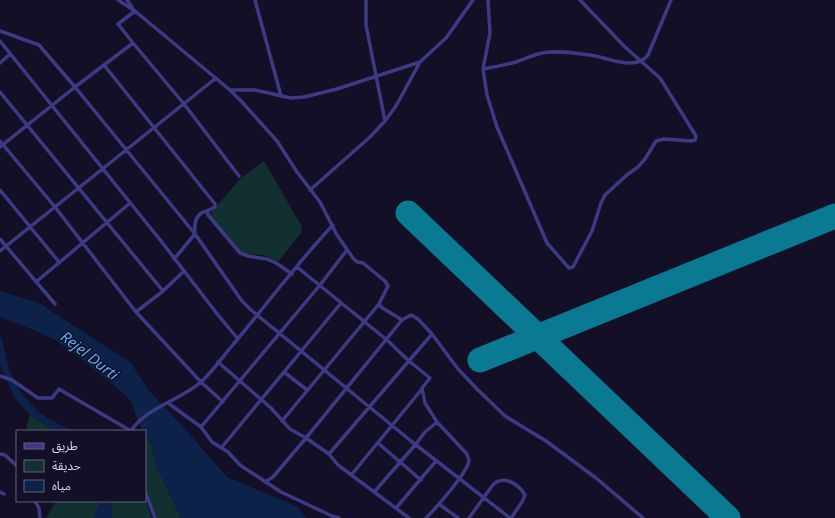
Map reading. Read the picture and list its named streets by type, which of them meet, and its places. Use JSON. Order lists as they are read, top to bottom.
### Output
{
  "water": ["Rejel Durti"],
  "legend": ["طريق", "حديقة", "مياه"]
}
